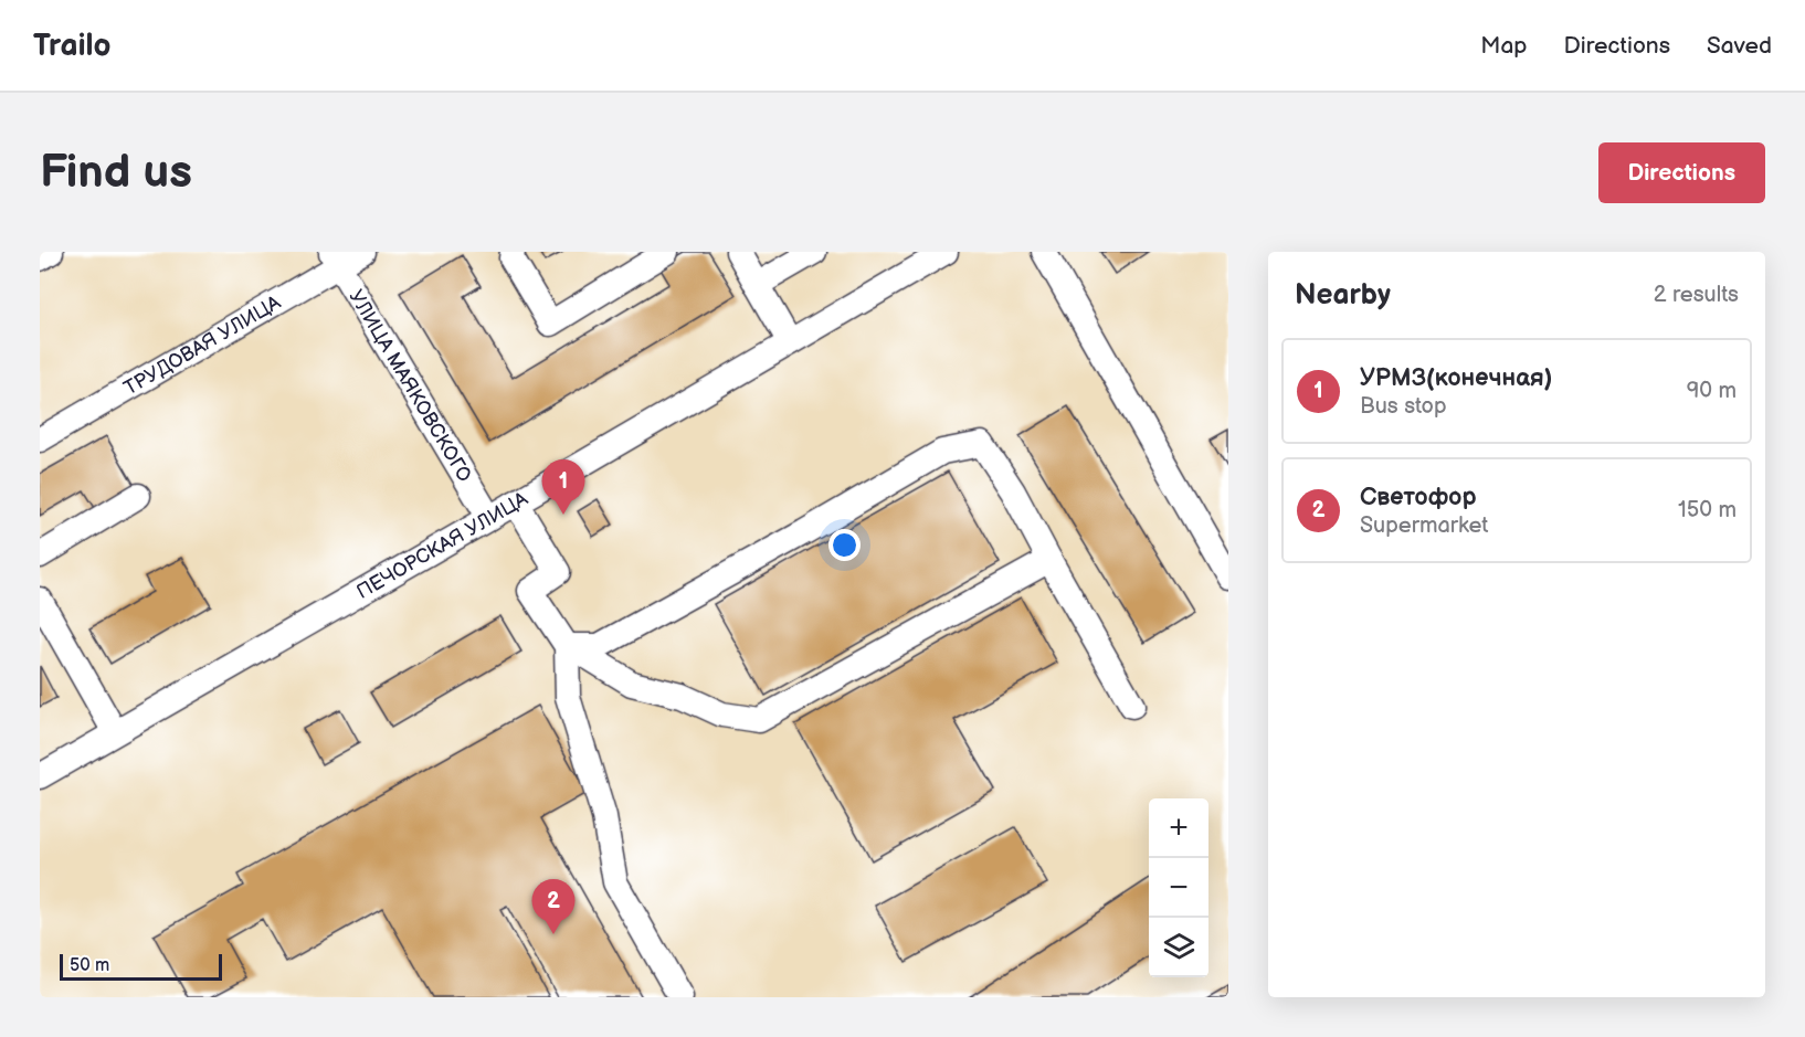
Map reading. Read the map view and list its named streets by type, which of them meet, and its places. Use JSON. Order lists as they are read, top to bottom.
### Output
{
  "streets": {
    "street": ["ТРУДОВАЯ УЛИЦА", "УЛИЦА МАЯКОВСКОГО", "ПЕЧОРСКАЯ УЛИЦА"]
  },
  "crossings": [
    ["ТРУДОВАЯ УЛИЦА", "УЛИЦА МАЯКОВСКОГО"],
    ["УЛИЦА МАЯКОВСКОГО", "ПЕЧОРСКАЯ УЛИЦА"]
  ],
  "scale_bar": "50 m",
  "page": {
    "header": "Trailo",
    "nav": ["Map", "Directions", "Saved"],
    "buttons": "Directions",
    "title": "Find us",
    "heading": ["Nearby", "2 results"],
    "list": [
      {
        "mark": "1",
        "name": "УРМЗ(конечная)",
        "note": "Bus stop",
        "value": "90 m"
      },
      {
        "mark": "2",
        "name": "Светофор",
        "note": "Supermarket",
        "value": "150 m"
      }
    ],
    "pins": ["1", "2"],
    "map_buttons": ["+", "−"],
    "scale": "50 m"
  }
}
